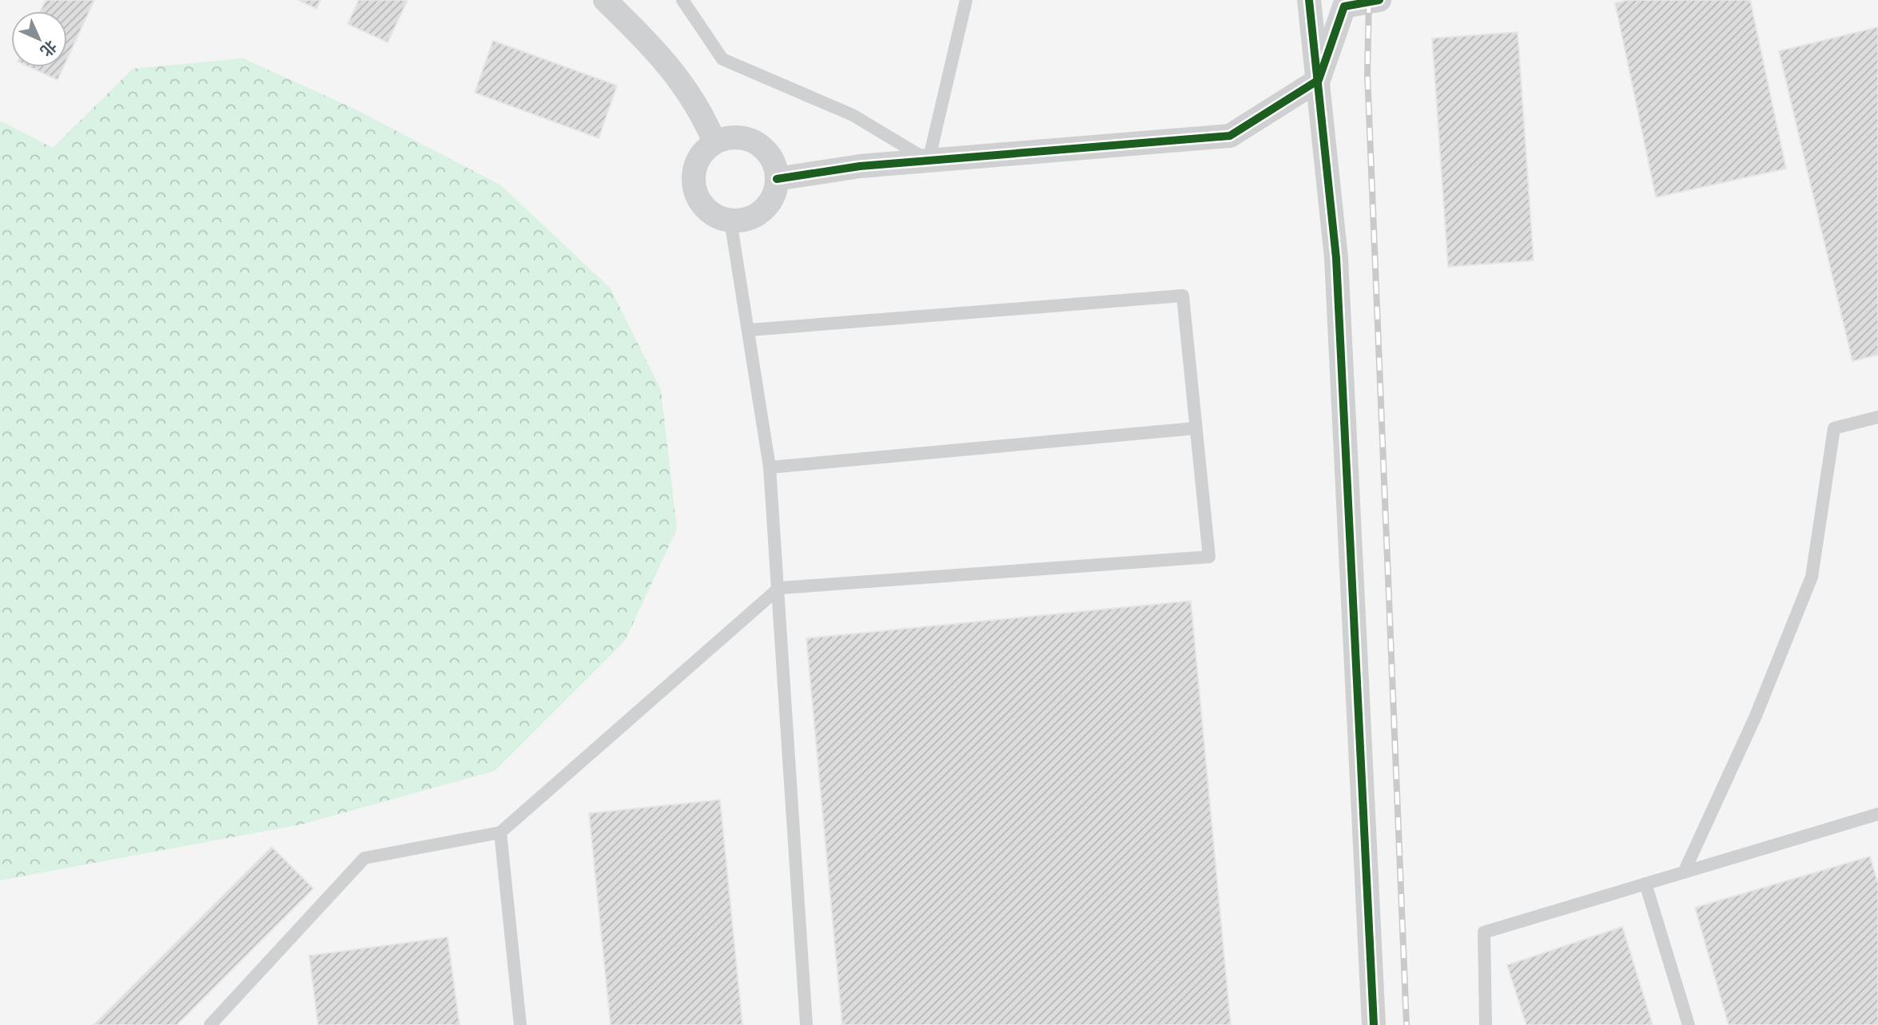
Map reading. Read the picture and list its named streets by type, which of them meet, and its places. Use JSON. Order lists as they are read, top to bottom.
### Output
{
  "north": "bottom right"
}
